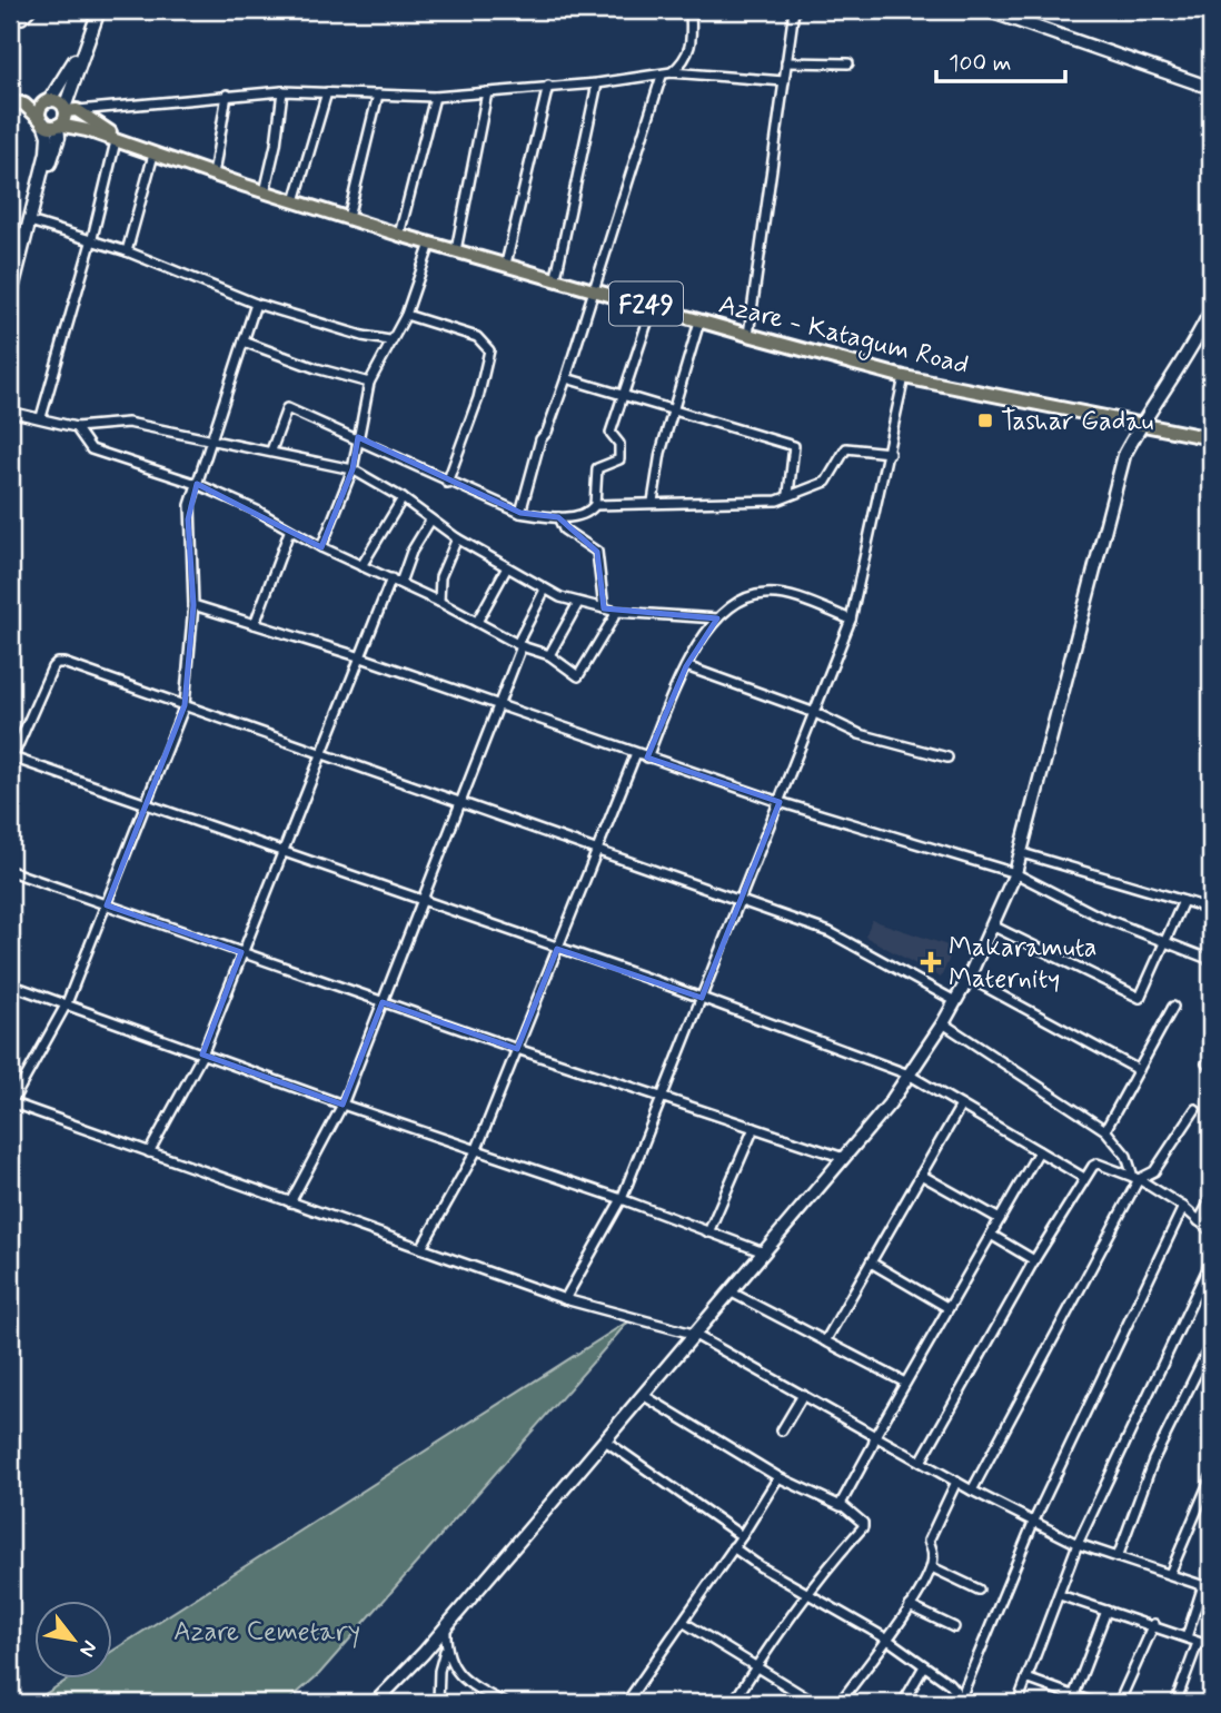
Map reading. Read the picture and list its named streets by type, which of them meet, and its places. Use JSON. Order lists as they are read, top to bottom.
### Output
{
  "streets": {
    "main road": ["F249", "Azare - Katagum Road"]
  },
  "parks": ["Azare Cemetary"],
  "places": {
    "transit": ["Tashar Gadau"],
    "health": ["Makaramuta Maternity"]
  },
  "scale_bar": "100 m",
  "north": "bottom right"
}
